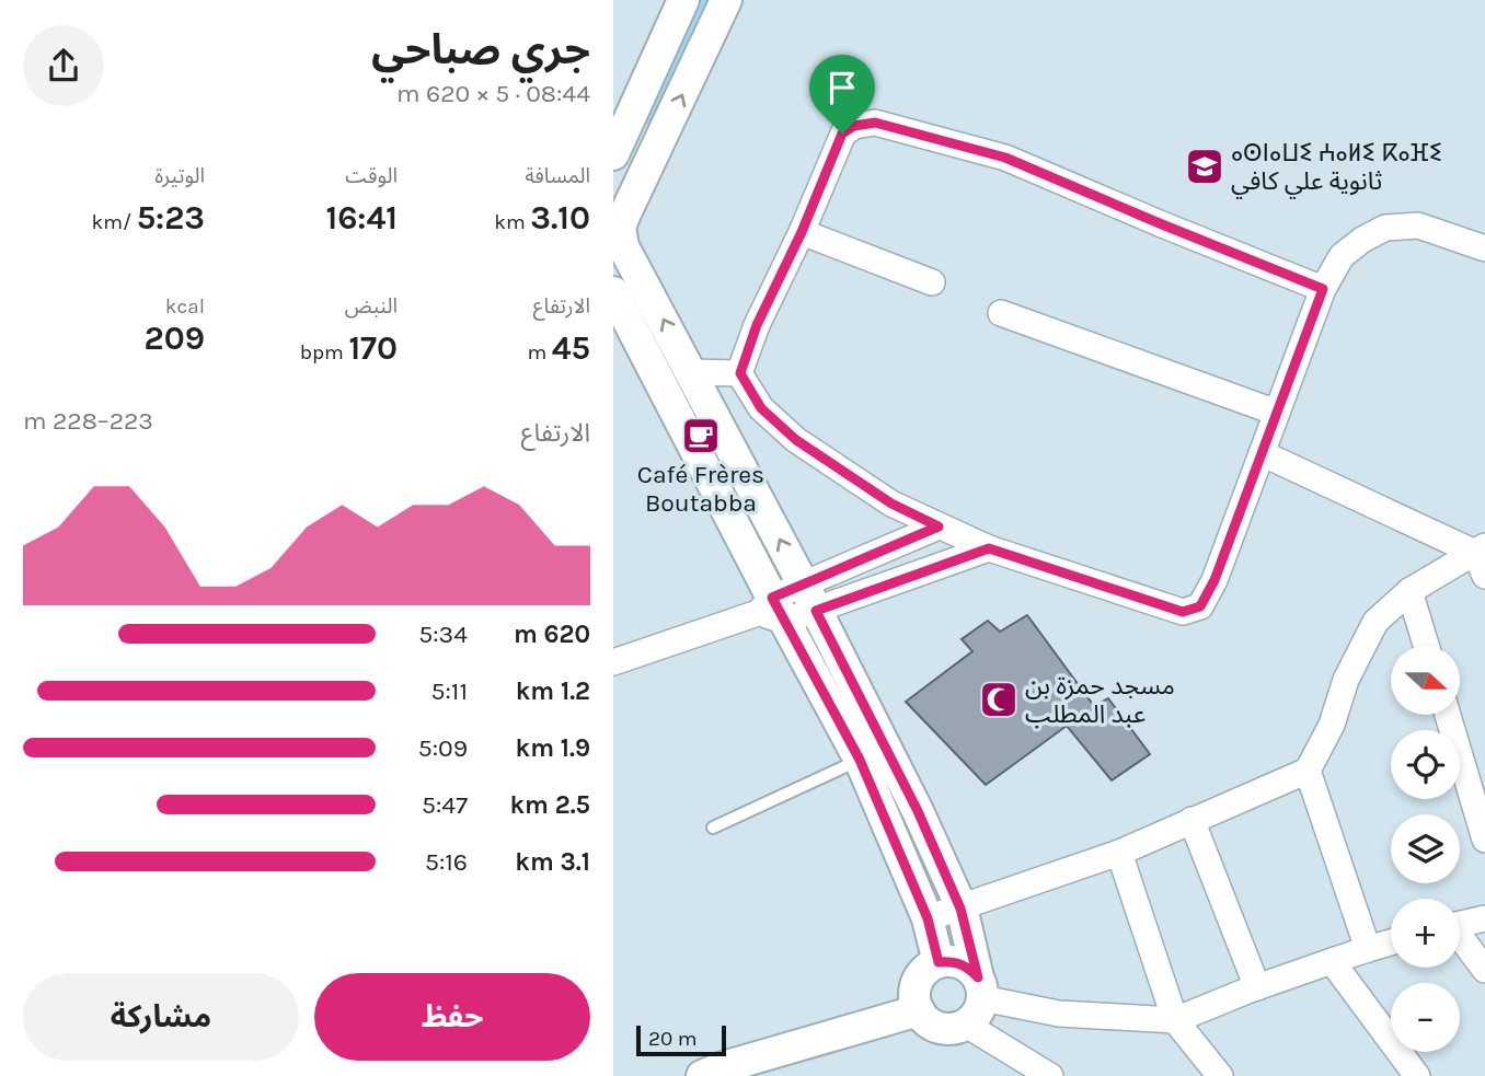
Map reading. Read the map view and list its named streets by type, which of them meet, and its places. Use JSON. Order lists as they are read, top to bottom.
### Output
{
  "places": {
    "school or university": ["ⴰⵙⵏⴰⵡⵉ ⵄⴰⵍⵉ ⴽⴰⴼⵉ ثانوية علي كافي"],
    "cafe": ["Café Frères Boutabba"],
    "mosque": ["مسجد حمزة بن عبد المطلب"]
  },
  "scale_bar": "20 m",
  "north": "right",
  "page": {
    "heading": ["جري صباحي", "08:44 · 5 × 620 m"],
    "stats": [
      ["المسافة", "3.10 km"],
      ["الوقت", "16:41"],
      ["الوتيرة", "5:23 /km"],
      ["الارتفاع", "45 m"],
      ["النبض", "170 bpm"],
      ["kcal", "209"]
    ],
    "chart": ["الارتفاع", "223–228 m"],
    "list": [
      {
        "name": "620 m",
        "note": "5:34"
      },
      {
        "name": "1.2 km",
        "note": "5:11"
      },
      {
        "name": "1.9 km",
        "note": "5:09"
      },
      {
        "name": "2.5 km",
        "note": "5:47"
      },
      {
        "name": "3.1 km",
        "note": "5:16"
      }
    ],
    "map_buttons": ["+", "−"],
    "buttons": ["حفظ", "مشاركة"],
    "scale": "20 m"
  }
}
